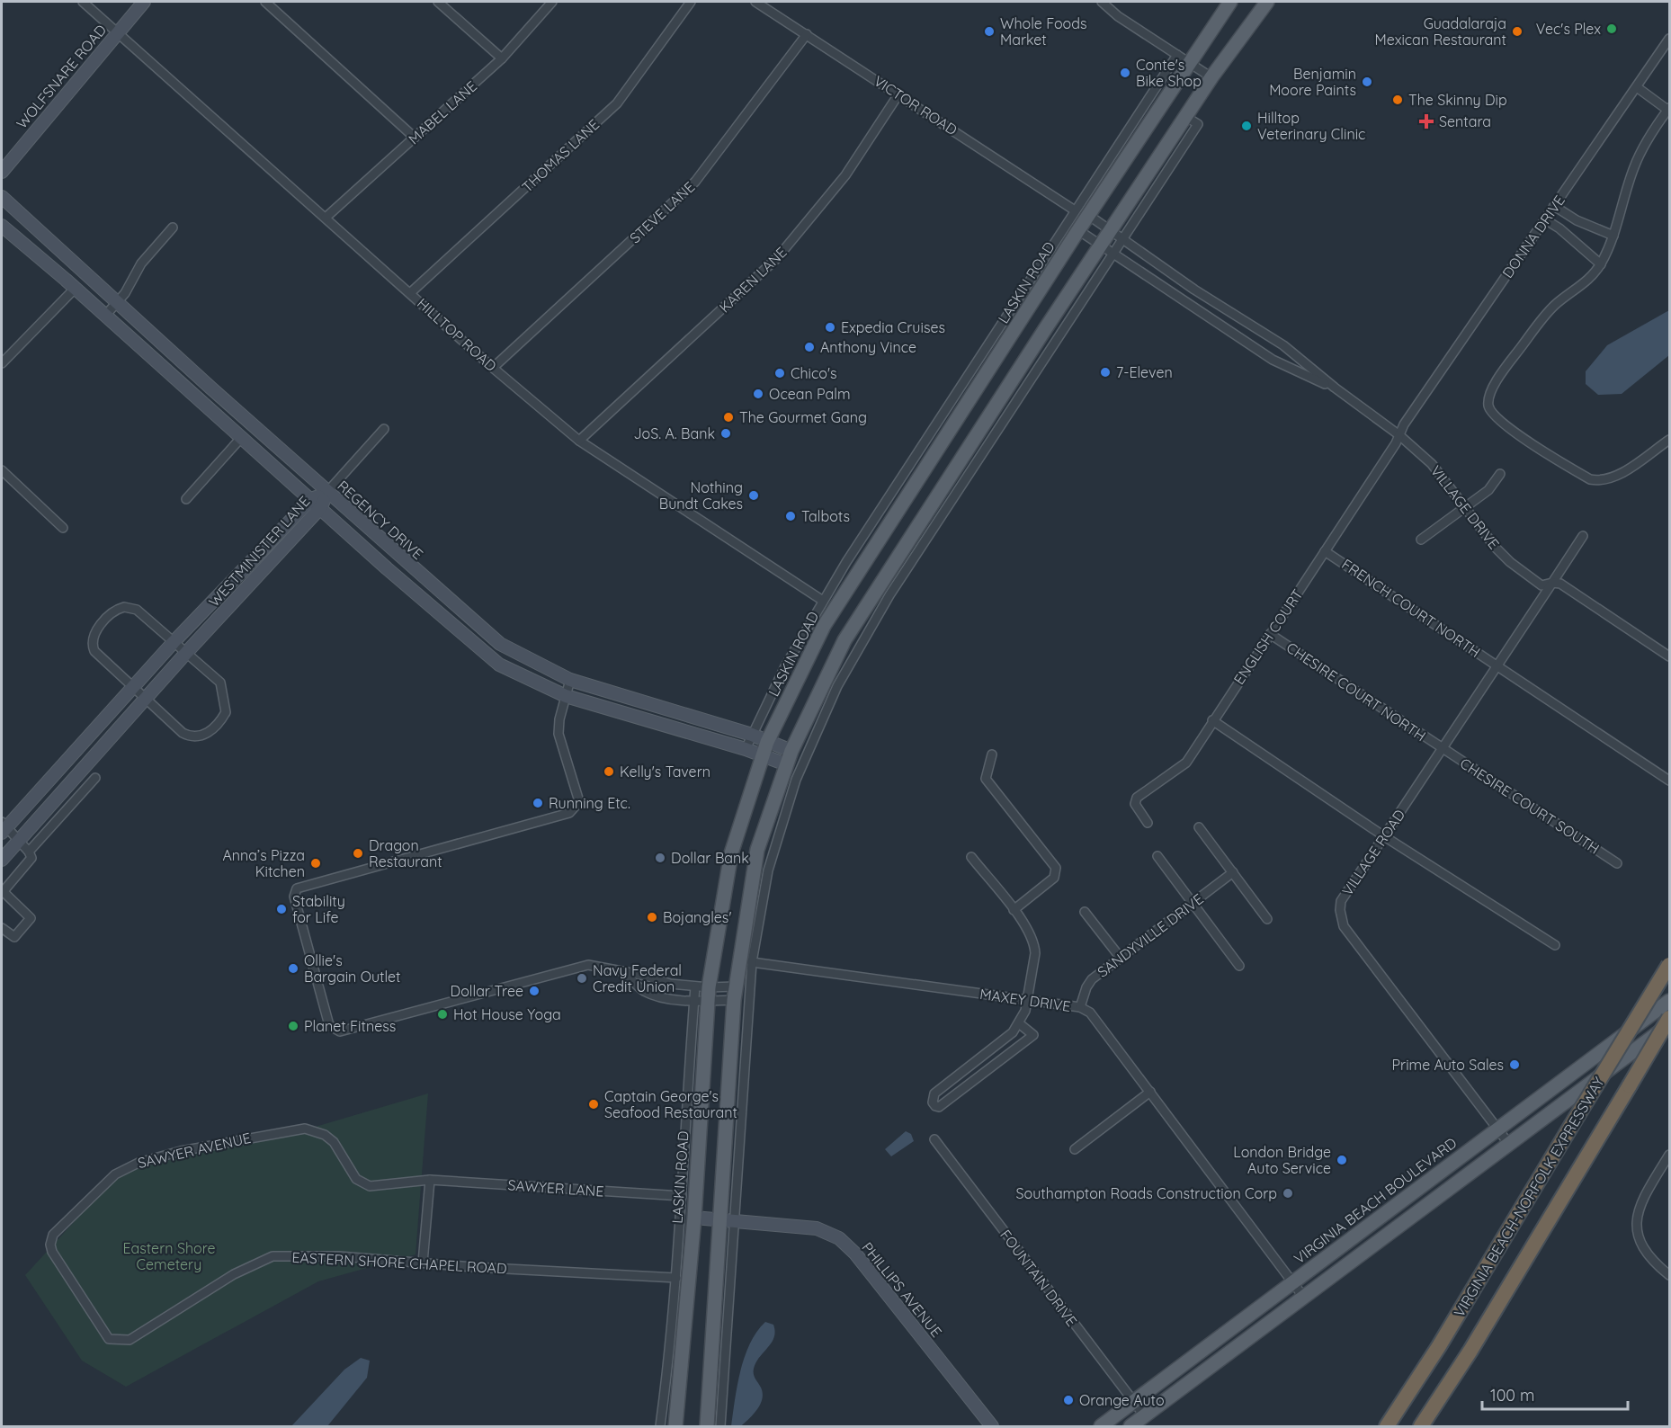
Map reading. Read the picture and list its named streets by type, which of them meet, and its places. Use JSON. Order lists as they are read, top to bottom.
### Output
{
  "streets": {
    "highway": ["VIRGINIA BEACH-NORFOLK EXPRESSWAY"],
    "main road": ["LASKIN ROAD", "VIRGINIA BEACH BOULEVARD"],
    "street": [
      "WOLFSNARE ROAD",
      "VICTOR ROAD",
      "MABEL LANE",
      "THOMAS LANE",
      "STEVE LANE",
      "DONNA DRIVE",
      "KAREN LANE",
      "HILLTOP ROAD",
      "VILLAGE DRIVE",
      "REGENCY DRIVE",
      "WESTMINISTER LANE",
      "FRENCH COURT NORTH",
      "ENGLISH COURT",
      "CHESIRE COURT NORTH",
      "CHESIRE COURT SOUTH",
      "VILLAGE ROAD",
      "SANDYVILLE DRIVE",
      "MAXEY DRIVE",
      "SAWYER AVENUE",
      "SAWYER LANE",
      "EASTERN SHORE CHAPEL ROAD",
      "FOUNTAIN DRIVE",
      "PHILLIPS AVENUE"
    ]
  },
  "crossings": [
    ["WOLFSNARE ROAD", "HILLTOP ROAD"],
    ["VICTOR ROAD", "STEVE LANE"],
    ["VICTOR ROAD", "KAREN LANE"],
    ["VICTOR ROAD", "LASKIN ROAD"],
    ["VICTOR ROAD", "VILLAGE DRIVE"],
    ["MABEL LANE", "HILLTOP ROAD"],
    ["THOMAS LANE", "HILLTOP ROAD"],
    ["STEVE LANE", "HILLTOP ROAD"],
    ["DONNA DRIVE", "VILLAGE DRIVE"],
    ["DONNA DRIVE", "ENGLISH COURT"],
    ["KAREN LANE", "HILLTOP ROAD"],
    ["LASKIN ROAD", "HILLTOP ROAD"],
    ["LASKIN ROAD", "VILLAGE DRIVE"],
    ["LASKIN ROAD", "REGENCY DRIVE"],
    ["LASKIN ROAD", "SAWYER LANE"],
    ["LASKIN ROAD", "EASTERN SHORE CHAPEL ROAD"],
    ["LASKIN ROAD", "PHILLIPS AVENUE"],
    ["VILLAGE DRIVE", "ENGLISH COURT"],
    ["VILLAGE DRIVE", "VILLAGE ROAD"],
    ["REGENCY DRIVE", "WESTMINISTER LANE"],
    ["FRENCH COURT NORTH", "ENGLISH COURT"],
    ["FRENCH COURT NORTH", "VILLAGE ROAD"],
    ["ENGLISH COURT", "CHESIRE COURT NORTH"],
    ["CHESIRE COURT NORTH", "CHESIRE COURT SOUTH"],
    ["CHESIRE COURT NORTH", "VILLAGE ROAD"],
    ["CHESIRE COURT SOUTH", "VILLAGE ROAD"],
    ["VILLAGE ROAD", "VIRGINIA BEACH BOULEVARD"],
    ["SANDYVILLE DRIVE", "MAXEY DRIVE"],
    ["MAXEY DRIVE", "VIRGINIA BEACH BOULEVARD"],
    ["SAWYER AVENUE", "SAWYER LANE"],
    ["SAWYER AVENUE", "EASTERN SHORE CHAPEL ROAD"],
    ["VIRGINIA BEACH BOULEVARD", "FOUNTAIN DRIVE"]
  ],
  "parks": ["Eastern Shore Cemetery"],
  "places": {
    "other": [
      "Vec's Plex",
      "Whole Foods Market",
      "Guadalaraja Mexican Restaurant",
      "Conte's Bike Shop",
      "Benjamin Moore Paints",
      "The Skinny Dip",
      "Hilltop Veterinary Clinic",
      "Expedia Cruises",
      "Anthony Vince",
      "7-Eleven",
      "Chico's",
      "Ocean Palm",
      "The Gourmet Gang",
      "JoS. A. Bank",
      "Nothing Bundt Cakes",
      "Talbots",
      "Kelly's Tavern",
      "Running Etc.",
      "Dragon Restaurant",
      "Dollar Bank",
      "Anna’s Pizza Kitchen",
      "Stability for Life",
      "Bojangles'",
      "Ollie's Bargain Outlet",
      "Navy Federal Credit Union",
      "Dollar Tree",
      "Hot House Yoga",
      "Planet Fitness",
      "Prime Auto Sales",
      "Captain George's Seafood Restaurant",
      "London Bridge Auto Service",
      "Southampton Roads Construction Corp",
      "Orange Auto"
    ],
    "health": ["Sentara"]
  },
  "scale_bar": "100 m"
}
